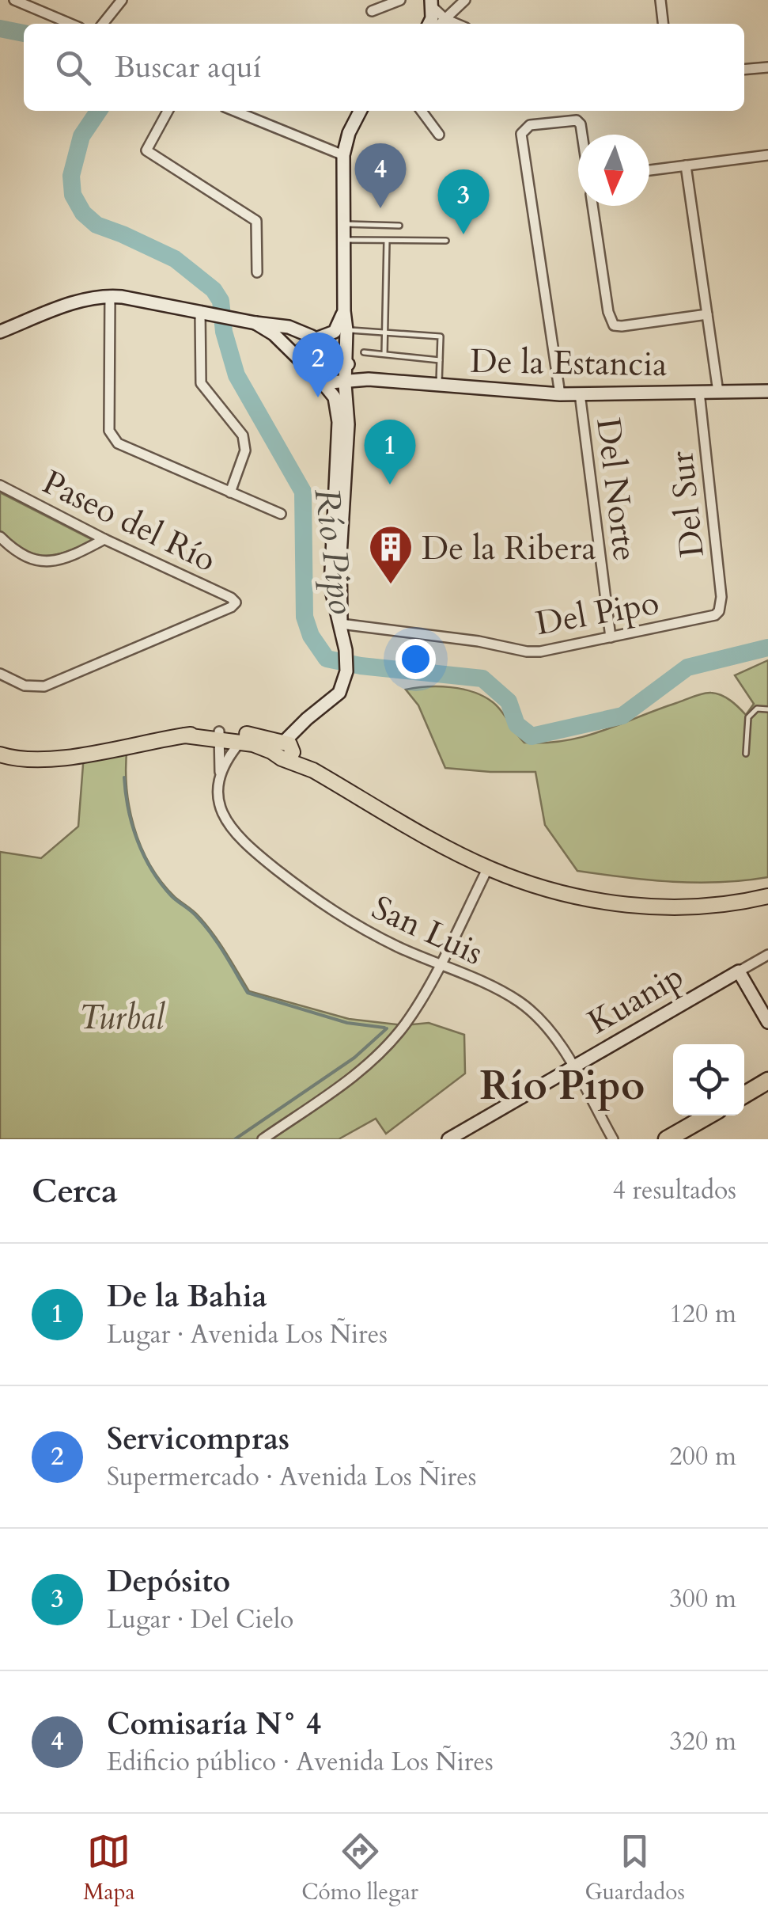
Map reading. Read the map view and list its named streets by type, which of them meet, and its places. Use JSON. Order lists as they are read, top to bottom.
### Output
{
  "streets": {
    "street": [
      "De la Estancia",
      "Del Norte",
      "Del Sur",
      "Paseo del Río",
      "Del Pipo",
      "San Luis",
      "Kuanip"
    ]
  },
  "crossings": [
    ["De la Estancia", "Del Norte"],
    ["De la Estancia", "Del Sur"],
    ["Del Norte", "Del Pipo"],
    ["Del Sur", "Del Pipo"],
    ["San Luis", "Kuanip"]
  ],
  "districts": ["Río Pipo"],
  "water": ["Río Pipo"],
  "parks": ["Turbal"],
  "places": {
    "building": ["De la Ribera"]
  },
  "north": "bottom",
  "page": {
    "search": "Buscar aquí",
    "pins": [
      "4",
      "3",
      "2",
      "1"
    ],
    "heading": ["Cerca", "4 resultados"],
    "list": [
      {
        "mark": "1",
        "name": "De la Bahia",
        "note": "Lugar · Avenida Los Ñires",
        "value": "120 m"
      },
      {
        "mark": "2",
        "name": "Servicompras",
        "note": "Supermercado · Avenida Los Ñires",
        "value": "200 m"
      },
      {
        "mark": "3",
        "name": "Depósito",
        "note": "Lugar · Del Cielo",
        "value": "300 m"
      },
      {
        "mark": "4",
        "name": "Comisaría N° 4",
        "note": "Edificio público · Avenida Los Ñires",
        "value": "320 m"
      }
    ],
    "nav": ["Mapa", "Cómo llegar", "Guardados"]
  }
}
